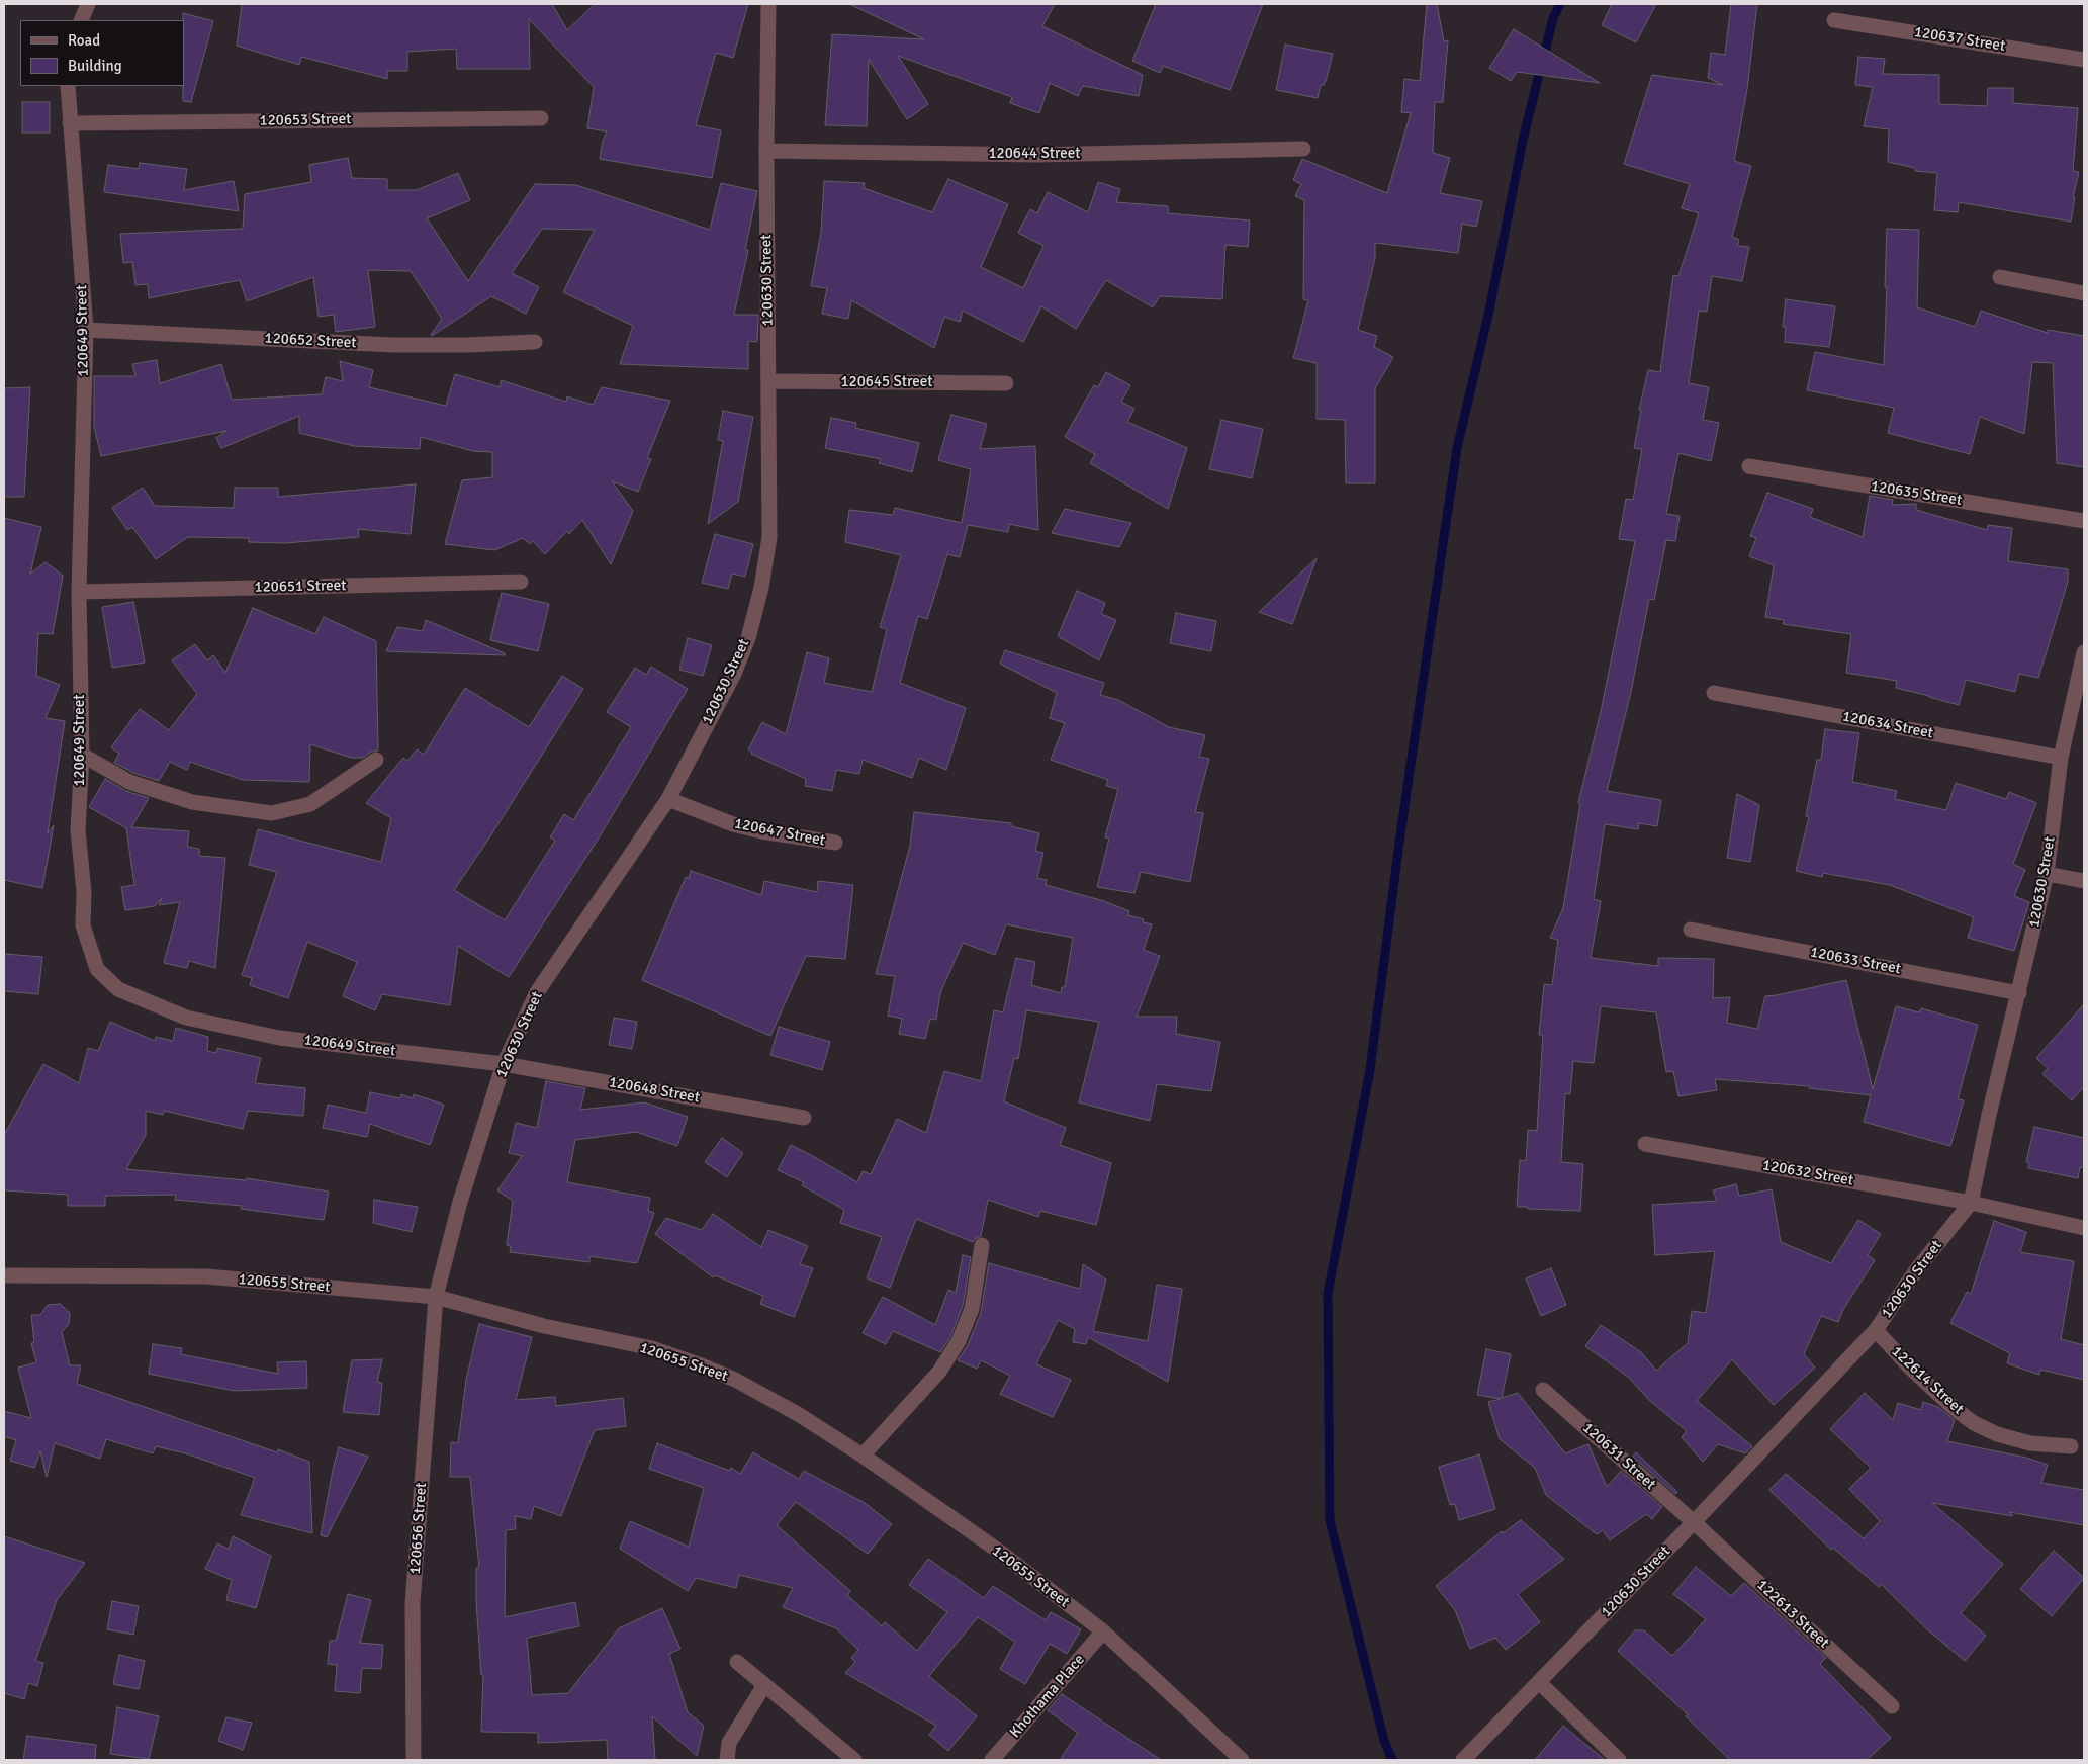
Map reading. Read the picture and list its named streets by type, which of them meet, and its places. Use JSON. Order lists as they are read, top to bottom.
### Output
{
  "streets": {
    "street": [
      "120637 Street",
      "120653 Street",
      "120644 Street",
      "120630 Street",
      "120649 Street",
      "120652 Street",
      "120645 Street",
      "120635 Street",
      "120651 Street",
      "120634 Street",
      "120647 Street",
      "120633 Street",
      "120648 Street",
      "120632 Street",
      "120655 Street",
      "122614 Street",
      "120631 Street",
      "120656 Street",
      "122613 Street",
      "Khothama Place"
    ]
  },
  "crossings": [
    ["120653 Street", "120649 Street"],
    ["120644 Street", "120630 Street"],
    ["120630 Street", "120649 Street"],
    ["120630 Street", "120645 Street"],
    ["120630 Street", "120634 Street"],
    ["120630 Street", "120647 Street"],
    ["120630 Street", "120633 Street"],
    ["120630 Street", "120648 Street"],
    ["120630 Street", "120632 Street"],
    ["120630 Street", "120655 Street"],
    ["120630 Street", "122614 Street"],
    ["120630 Street", "120631 Street"],
    ["120630 Street", "120656 Street"],
    ["120630 Street", "122613 Street"],
    ["120649 Street", "120652 Street"],
    ["120649 Street", "120651 Street"],
    ["120649 Street", "120648 Street"],
    ["120655 Street", "120656 Street"],
    ["120655 Street", "Khothama Place"],
    ["120631 Street", "122613 Street"]
  ],
  "legend": ["Road", "Building"]
}
